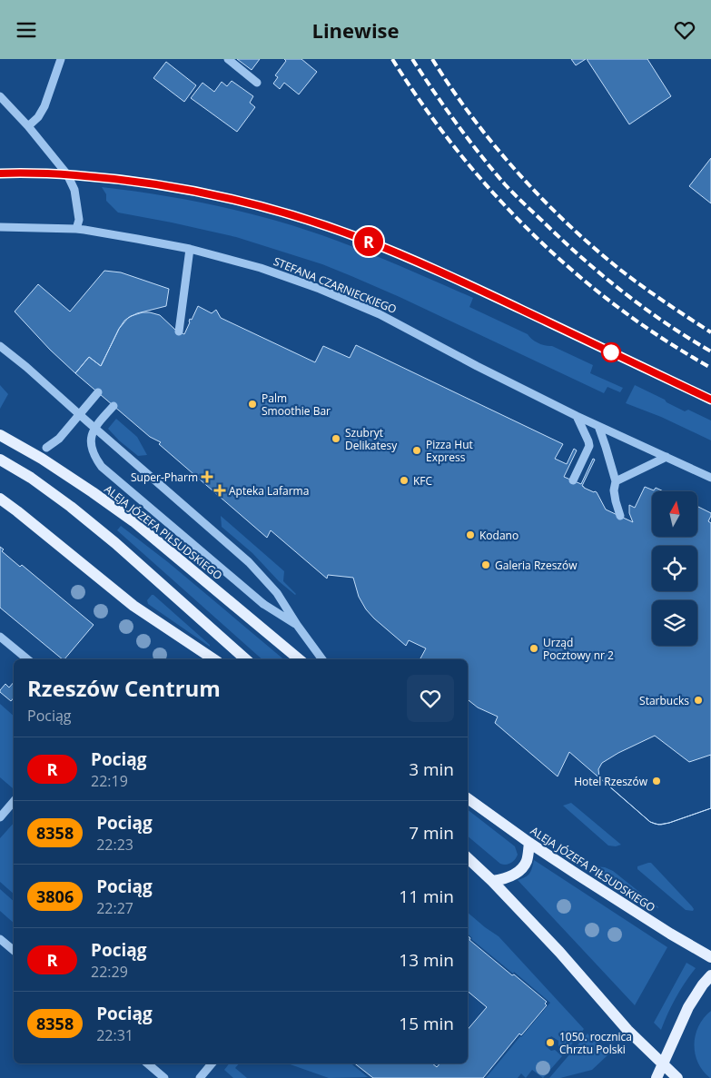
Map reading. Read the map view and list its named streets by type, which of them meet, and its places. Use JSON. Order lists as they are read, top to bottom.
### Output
{
  "streets": {
    "main road": ["ALEJA JÓZEFA PIŁSUDSKIEGO"],
    "street": ["STEFANA CZARNIECKIEGO"]
  },
  "places": {
    "other": [
      "Palm Smoothie Bar",
      "Szubryt Delikatesy",
      "Pizza Hut Express",
      "KFC",
      "Kodano",
      "Galeria Rzeszów",
      "Urząd Pocztowy nr 2",
      "Starbucks",
      "Hotel Rzeszów",
      "1050. rocznica Chrztu Polski"
    ],
    "health": ["Super-Pharm", "Apteka Lafarma"]
  },
  "north": "top",
  "page": {
    "header": "Linewise",
    "on_map": "R",
    "heading": ["Rzeszów Centrum", "Pociąg"],
    "list": [
      {
        "mark": "R",
        "name": "Pociąg",
        "note": "22:19",
        "value": "3 min"
      },
      {
        "mark": "8358",
        "name": "Pociąg",
        "note": "22:23",
        "value": "7 min"
      },
      {
        "mark": "3806",
        "name": "Pociąg",
        "note": "22:27",
        "value": "11 min"
      },
      {
        "mark": "R",
        "name": "Pociąg",
        "note": "22:29",
        "value": "13 min"
      },
      {
        "mark": "8358",
        "name": "Pociąg",
        "note": "22:31",
        "value": "15 min"
      }
    ]
  }
}
